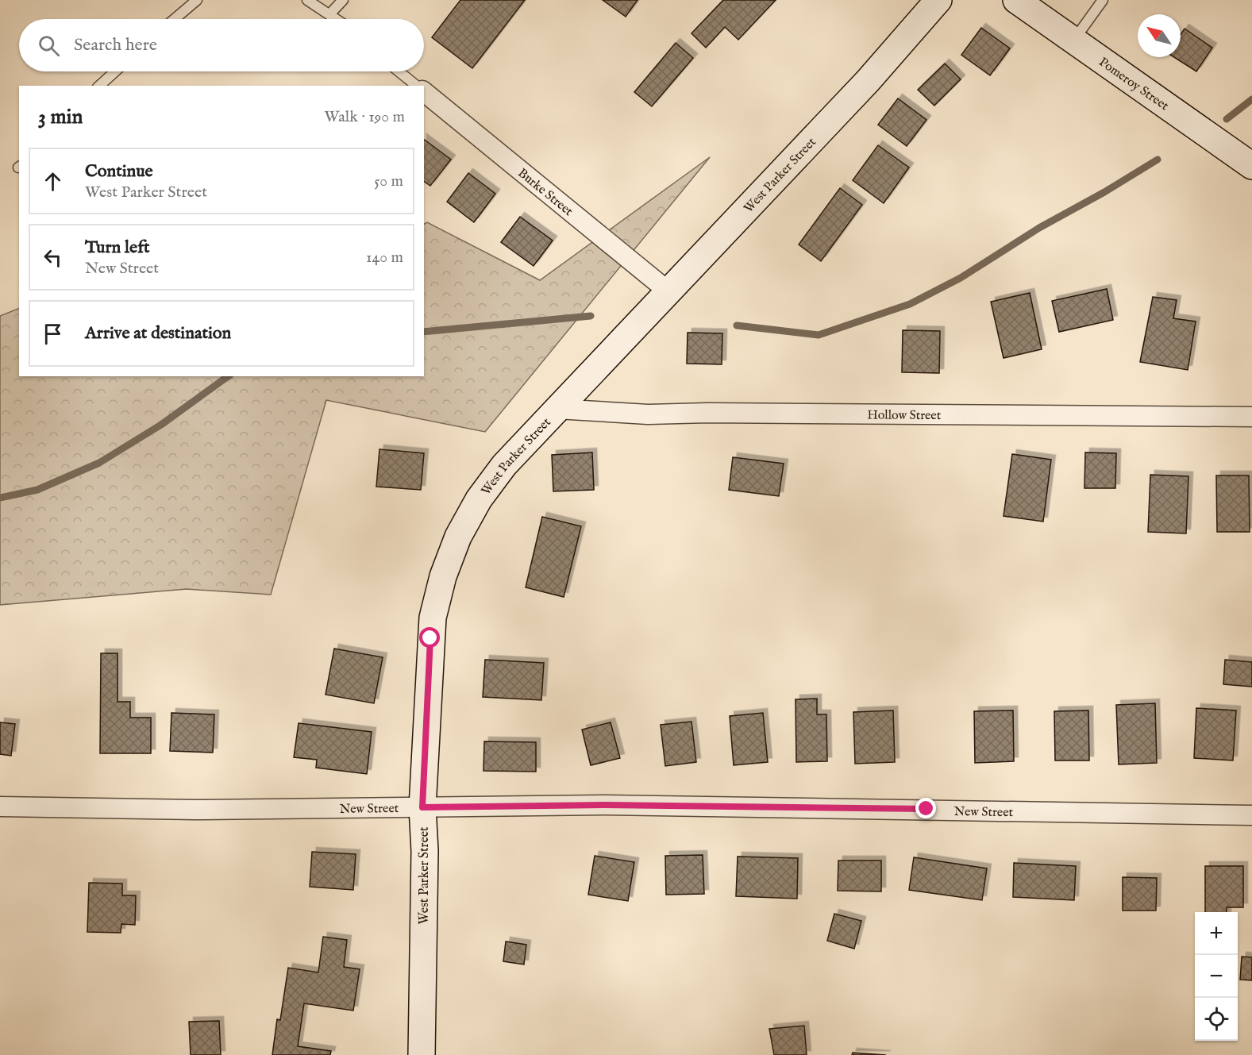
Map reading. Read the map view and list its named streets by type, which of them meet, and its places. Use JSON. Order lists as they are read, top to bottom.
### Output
{
  "streets": {
    "street": [
      "Pomeroy Street",
      "West Parker Street",
      "Burke Street",
      "Hollow Street",
      "New Street"
    ]
  },
  "crossings": [
    ["West Parker Street", "Burke Street"],
    ["West Parker Street", "Hollow Street"],
    ["West Parker Street", "New Street"]
  ],
  "north": "top left",
  "page": {
    "search": "Search here",
    "heading": ["3 min", "Walk · 190 m"],
    "list": [
      ["Continue", "West Parker Street", "50 m"],
      ["Turn left", "New Street", "140 m"],
      "Arrive at destination"
    ],
    "map_buttons": ["+", "−"]
  }
}
